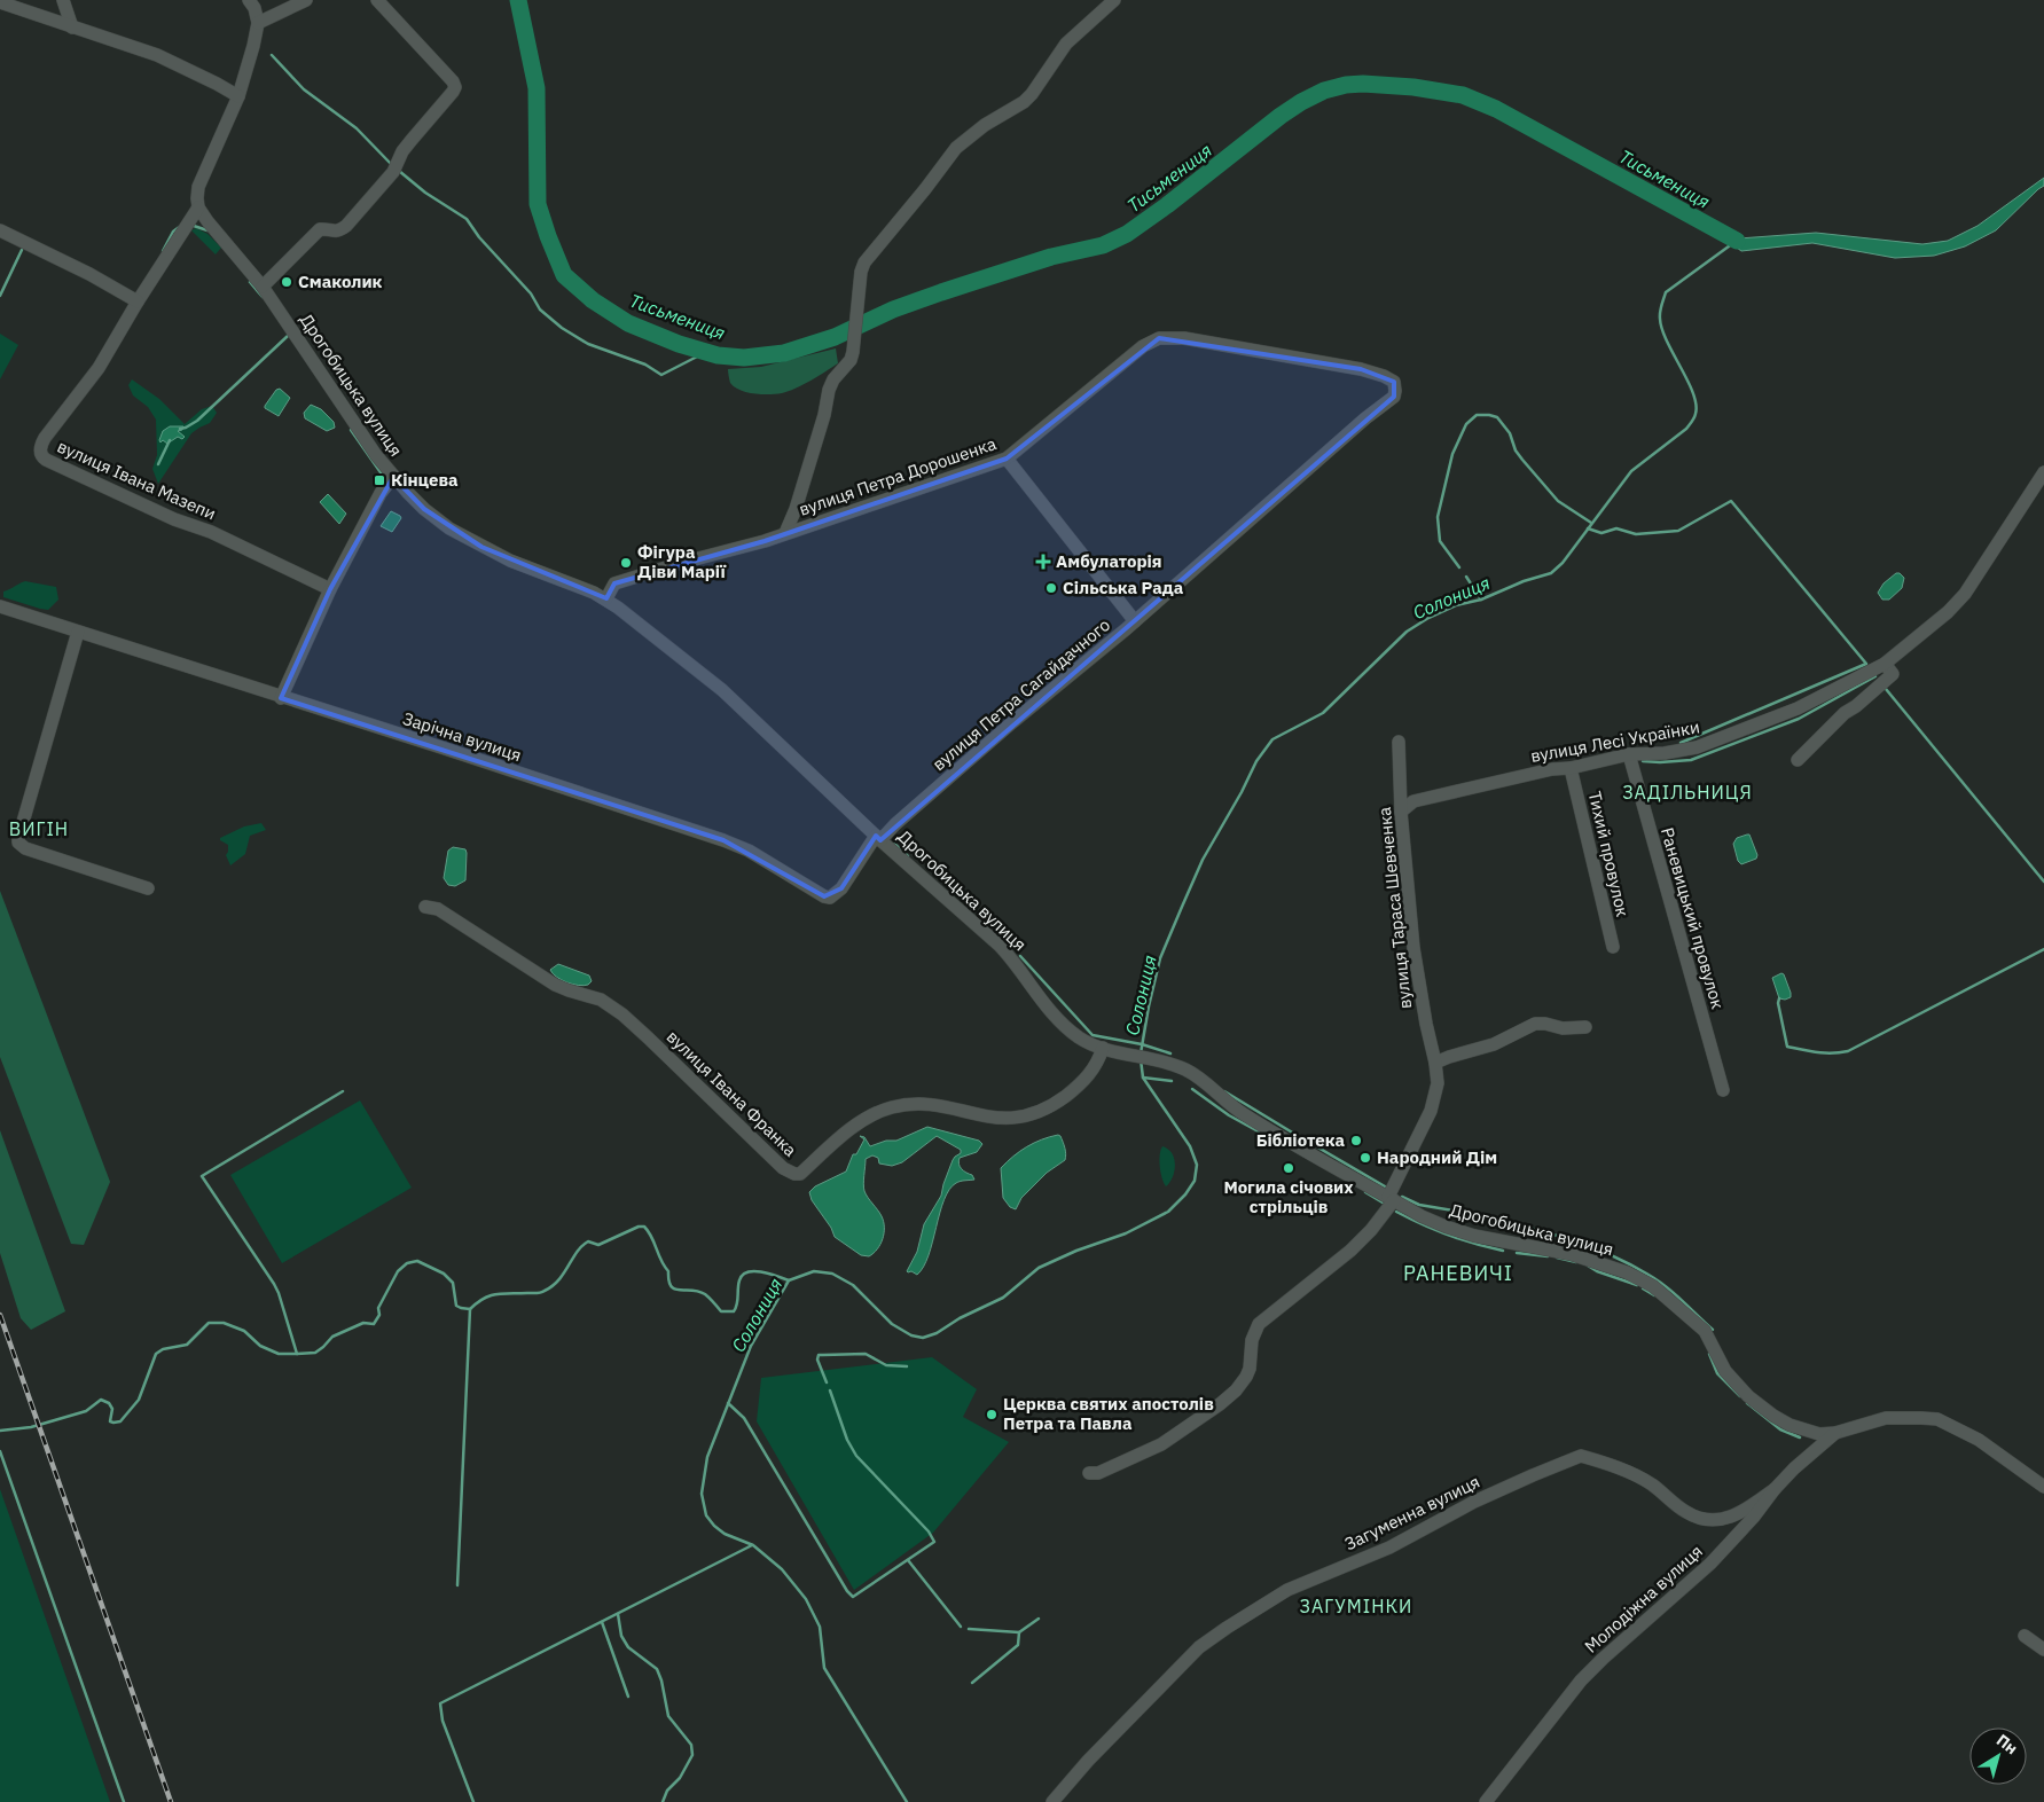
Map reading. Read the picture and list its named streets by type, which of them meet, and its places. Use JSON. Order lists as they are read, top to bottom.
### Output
{
  "streets": {
    "street": [
      "Дрогобицька вулиця",
      "вулиця Петра Дорошенка",
      "вулиця Івана Мазепи",
      "вулиця Петра Сагайдачного",
      "Зарічна вулиця",
      "вулиця Лесі Українки",
      "Тихий провулок",
      "вулиця Тараса Шевченка",
      "Раневицький провулок",
      "вулиця Івана Франка",
      "Загуменна вулиця",
      "Молодіжна вулиця"
    ]
  },
  "crossings": [
    ["Дрогобицька вулиця", "вулиця Петра Дорошенка"],
    ["Дрогобицька вулиця", "вулиця Івана Мазепи"],
    ["Дрогобицька вулиця", "вулиця Петра Сагайдачного"],
    ["Дрогобицька вулиця", "Зарічна вулиця"],
    ["Дрогобицька вулиця", "вулиця Тараса Шевченка"],
    ["Дрогобицька вулиця", "вулиця Івана Франка"],
    ["Дрогобицька вулиця", "Молодіжна вулиця"],
    ["вулиця Петра Дорошенка", "вулиця Петра Сагайдачного"],
    ["вулиця Петра Сагайдачного", "Зарічна вулиця"],
    ["вулиця Лесі Українки", "Тихий провулок"],
    ["вулиця Лесі Українки", "вулиця Тараса Шевченка"],
    ["вулиця Лесі Українки", "Раневицький провулок"],
    ["Загуменна вулиця", "Молодіжна вулиця"]
  ],
  "districts": [
    "ЗАДІЛЬНИЦЯ",
    "ВИГІН",
    "РАНЕВИЧІ",
    "ЗАГУМІНКИ"
  ],
  "water": ["Тисьмениця", "Солониця"],
  "places": {
    "other": [
      "Смаколик",
      "Фігура Діви Марії",
      "Сільська Рада",
      "Бібліотека",
      "Народний Дім",
      "Могила січових стрільців",
      "Церква святих апостолів Петра та Павла"
    ],
    "transit": ["Кінцева"],
    "health": ["Амбулаторія"]
  },
  "north": "top right"
}
